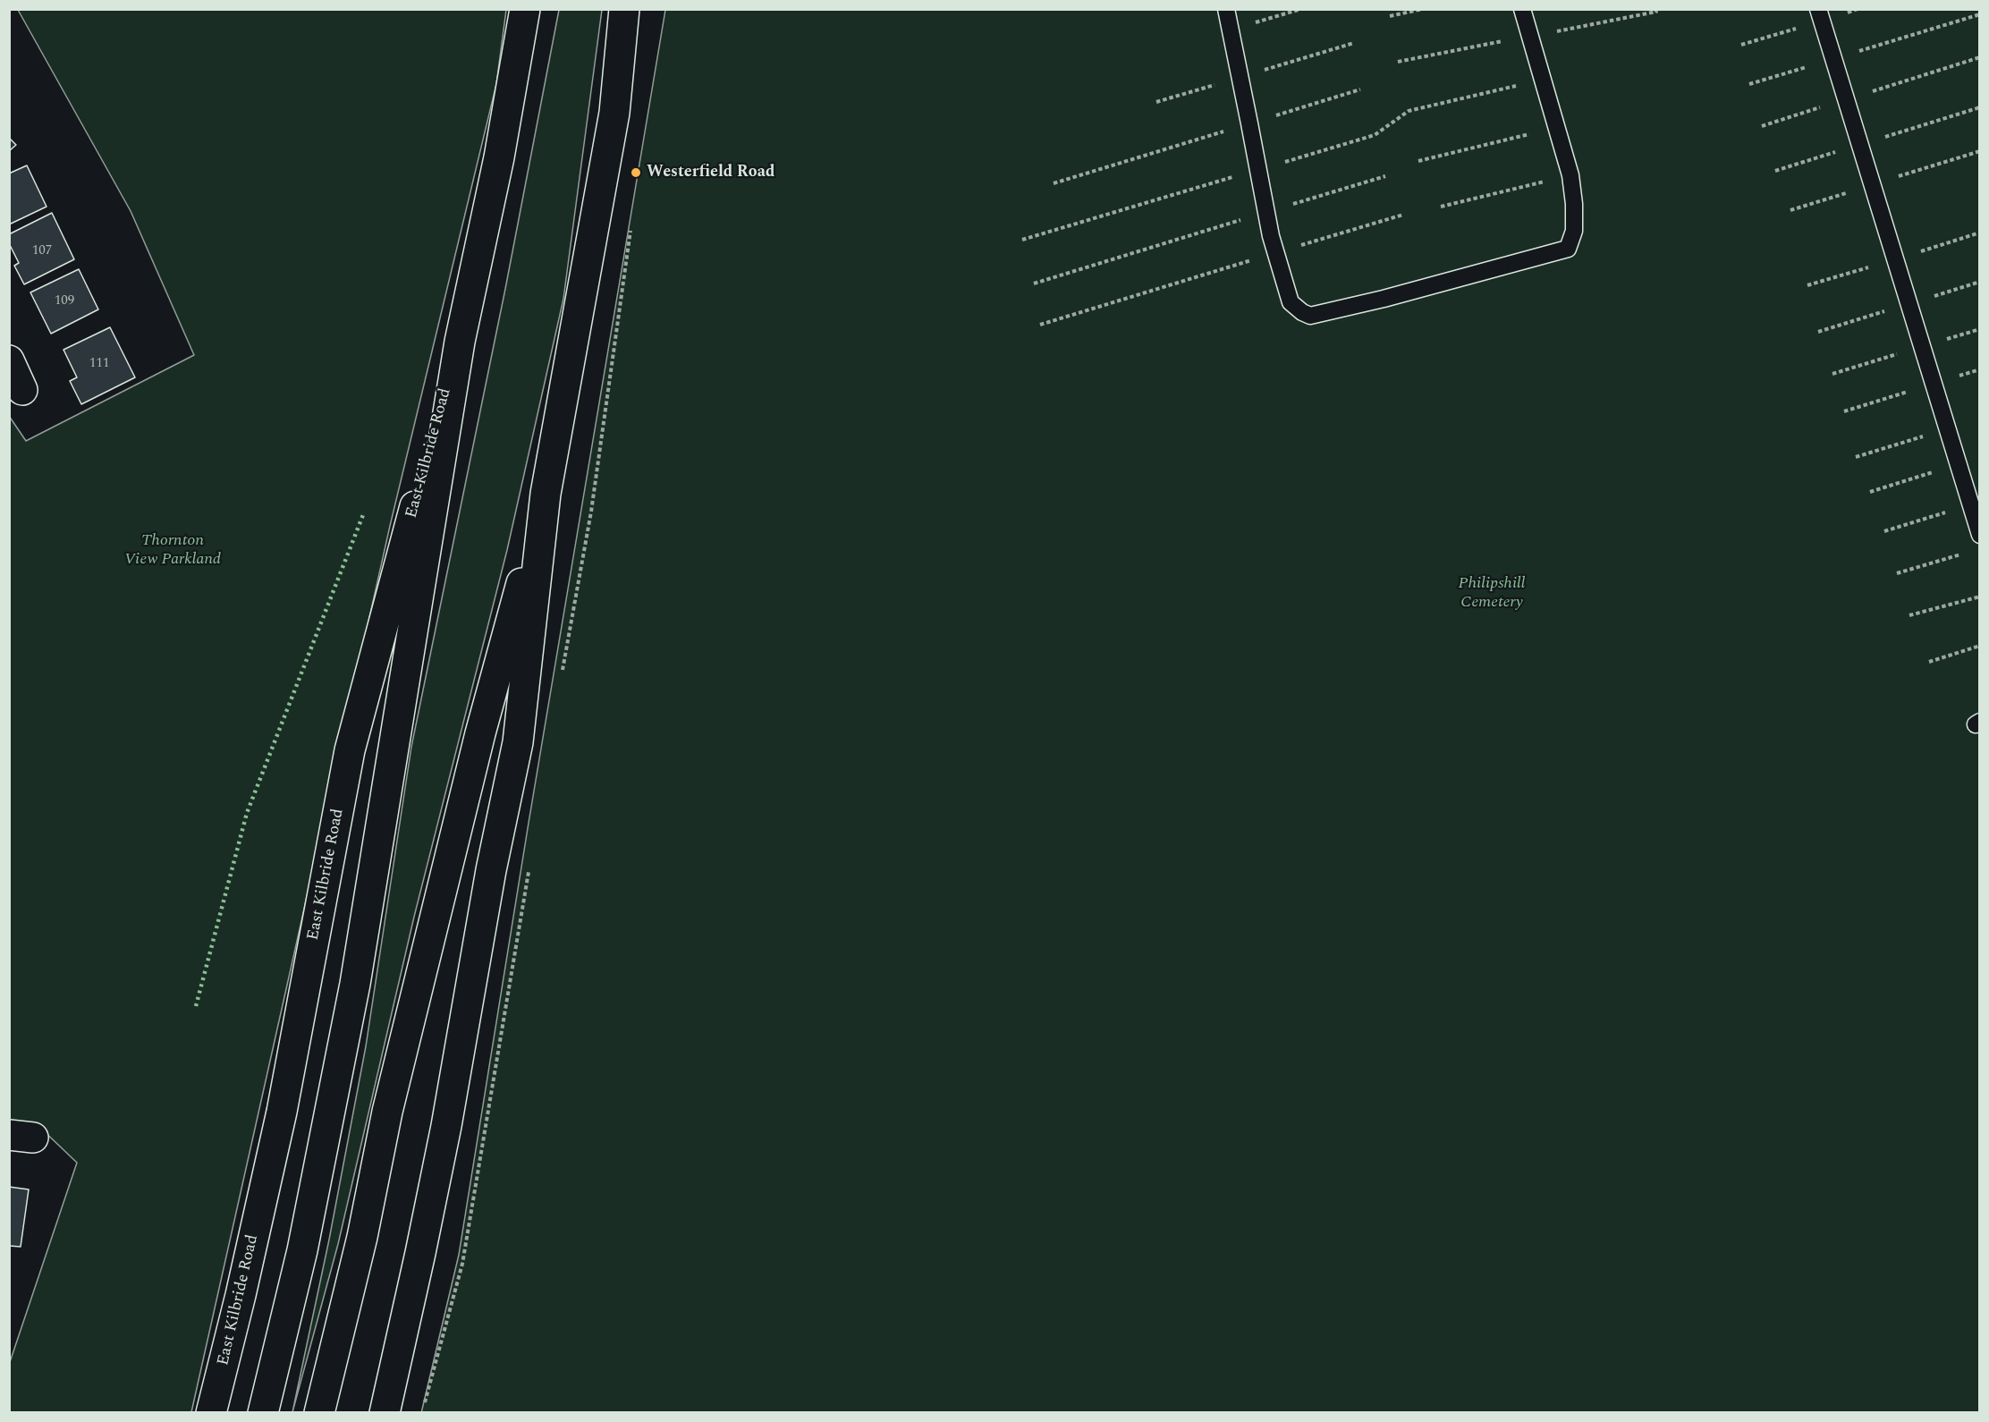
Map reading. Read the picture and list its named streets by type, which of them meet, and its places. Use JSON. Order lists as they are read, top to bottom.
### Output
{
  "streets": {
    "main road": ["East Kilbride Road"]
  },
  "parks": ["Thornton View Parkland", "Philipshill Cemetery"],
  "places": ["Westerfield Road"],
  "house_numbers": ["107", "109", "111"]
}
